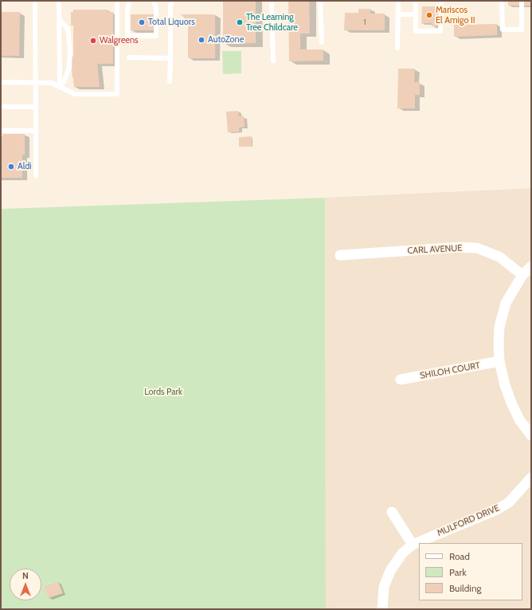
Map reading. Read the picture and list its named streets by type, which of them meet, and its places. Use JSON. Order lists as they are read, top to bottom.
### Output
{
  "streets": {
    "street": ["CARL AVENUE", "SHILOH COURT", "MULFORD DRIVE"]
  },
  "parks": ["Lords Park"],
  "places": [
    "Mariscos El Amigo II",
    "Total Liquors",
    "The Learning Tree Childcare",
    "AutoZone",
    "Walgreens",
    "Aldi"
  ],
  "house_numbers": ["1"],
  "legend": ["Road", "Park", "Building"],
  "north": "top"
}
